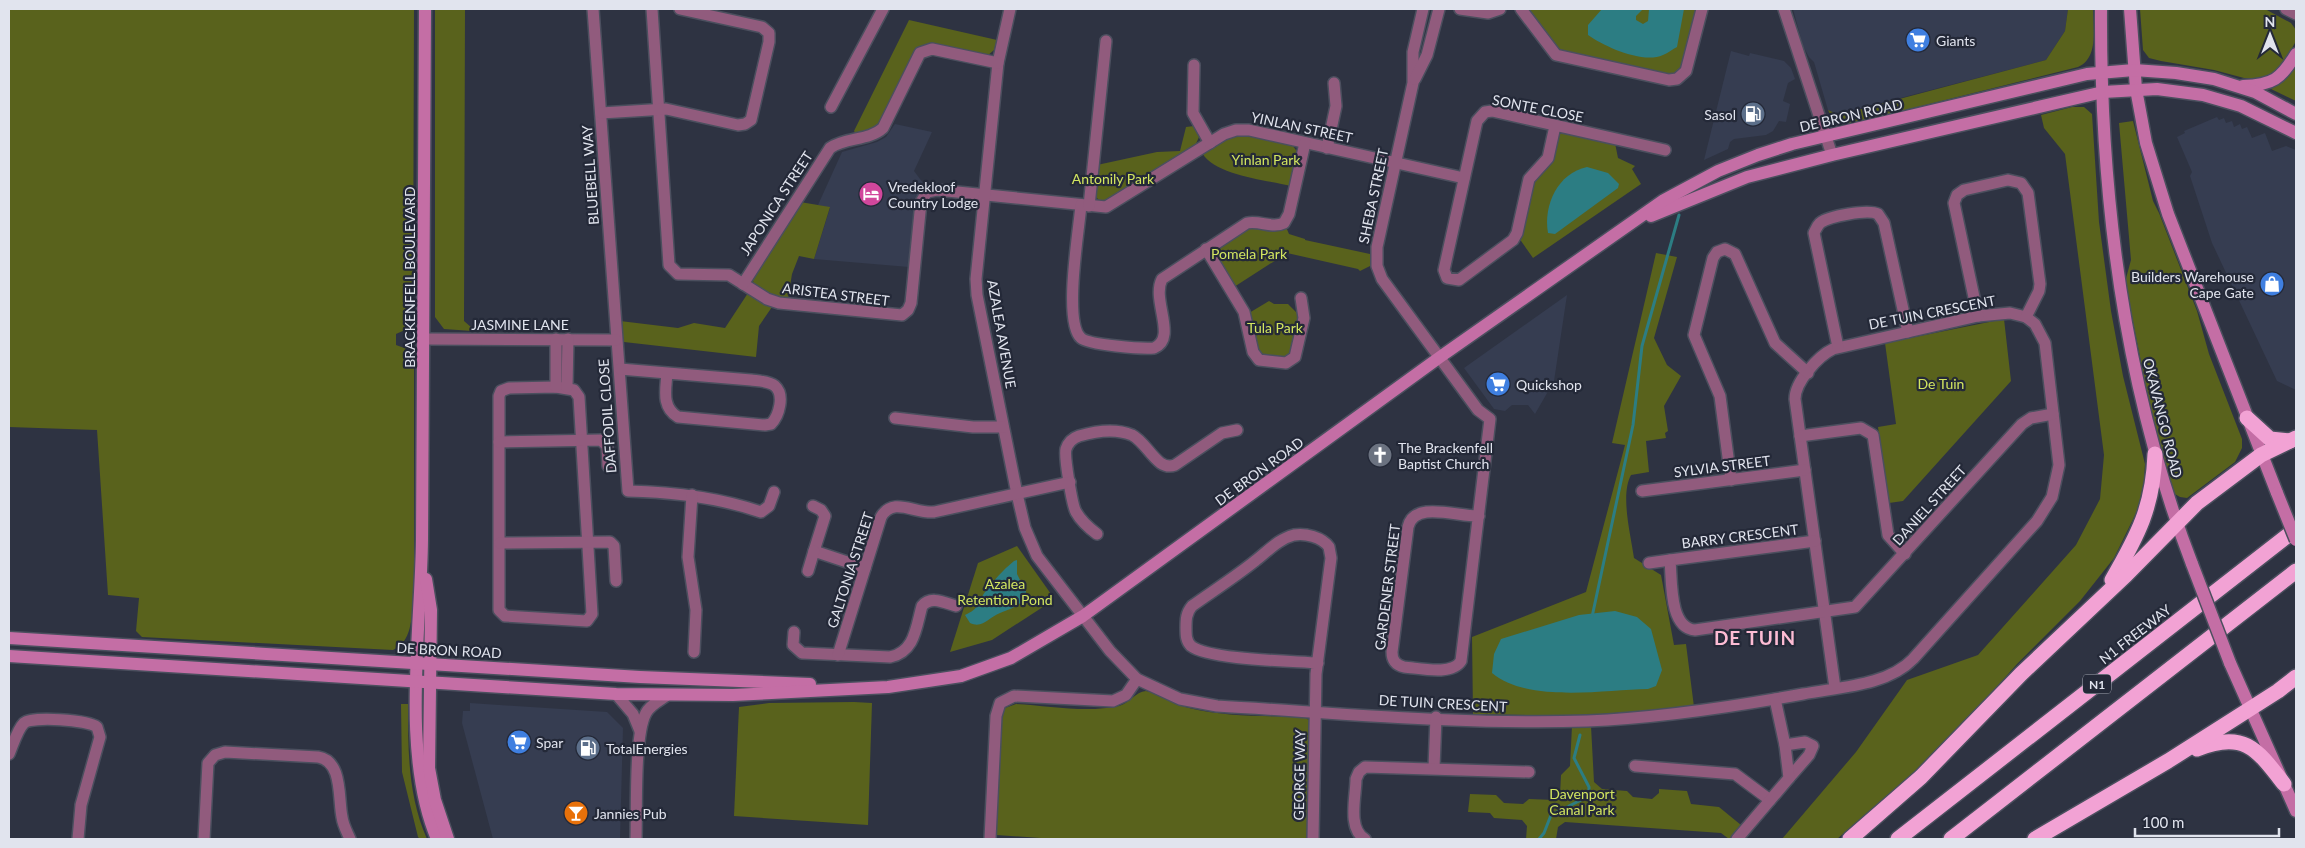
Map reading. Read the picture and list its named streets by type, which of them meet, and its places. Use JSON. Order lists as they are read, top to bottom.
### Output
{
  "streets": {
    "highway": ["N1 FREEWAY", "N1"],
    "street": [
      "SONTE CLOSE",
      "DE BRON ROAD",
      "YINLAN STREET",
      "BLUEBELL WAY",
      "SHEBA STREET",
      "JAPONICA STREET",
      "BRACKENFELL BOULEVARD",
      "ARISTEA STREET",
      "DE TUIN CRESCENT",
      "JASMINE LANE",
      "AZALEA AVENUE",
      "DAFFODIL CLOSE",
      "OKAVANGO ROAD",
      "SYLVIA STREET",
      "DANIEL STREET",
      "BARRY CRESCENT",
      "GALTONIA STREET",
      "GARDENER STREET",
      "GEORGE WAY"
    ]
  },
  "crossings": [
    ["DE BRON ROAD", "SHEBA STREET"],
    ["DE BRON ROAD", "BRACKENFELL BOULEVARD"],
    ["DE BRON ROAD", "DE TUIN CRESCENT"],
    ["DE BRON ROAD", "AZALEA AVENUE"],
    ["DE BRON ROAD", "OKAVANGO ROAD"],
    ["DE BRON ROAD", "GARDENER STREET"],
    ["YINLAN STREET", "SHEBA STREET"],
    ["YINLAN STREET", "ARISTEA STREET"],
    ["YINLAN STREET", "AZALEA AVENUE"],
    ["BLUEBELL WAY", "JASMINE LANE"],
    ["BLUEBELL WAY", "DAFFODIL CLOSE"],
    ["SHEBA STREET", "GARDENER STREET"],
    ["JAPONICA STREET", "ARISTEA STREET"],
    ["JAPONICA STREET", "AZALEA AVENUE"],
    ["BRACKENFELL BOULEVARD", "JASMINE LANE"],
    ["ARISTEA STREET", "AZALEA AVENUE"],
    ["DE TUIN CRESCENT", "AZALEA AVENUE"],
    ["DE TUIN CRESCENT", "SYLVIA STREET"],
    ["DE TUIN CRESCENT", "DANIEL STREET"],
    ["DE TUIN CRESCENT", "BARRY CRESCENT"],
    ["DE TUIN CRESCENT", "GEORGE WAY"],
    ["JASMINE LANE", "DAFFODIL CLOSE"],
    ["AZALEA AVENUE", "GALTONIA STREET"],
    ["DANIEL STREET", "BARRY CRESCENT"]
  ],
  "districts": ["DE TUIN"],
  "parks": [
    "Yinlan Park",
    "Antonily Park",
    "Pomela Park",
    "Tula Park",
    "De Tuin",
    "Azalea Retention Pond",
    "Davenport Canal Park"
  ],
  "places": {
    "supermarket": ["Giants", "Quickshop", "Spar"],
    "fuel station": ["Sasol", "TotalEnergies"],
    "hotel": ["Vredekloof Country Lodge"],
    "shop": ["Builders Warehouse Cape Gate"],
    "church": ["The Brackenfell Baptist Church"],
    "bar": ["Jannies Pub"]
  },
  "scale_bar": "100 m",
  "north": "top"
}
